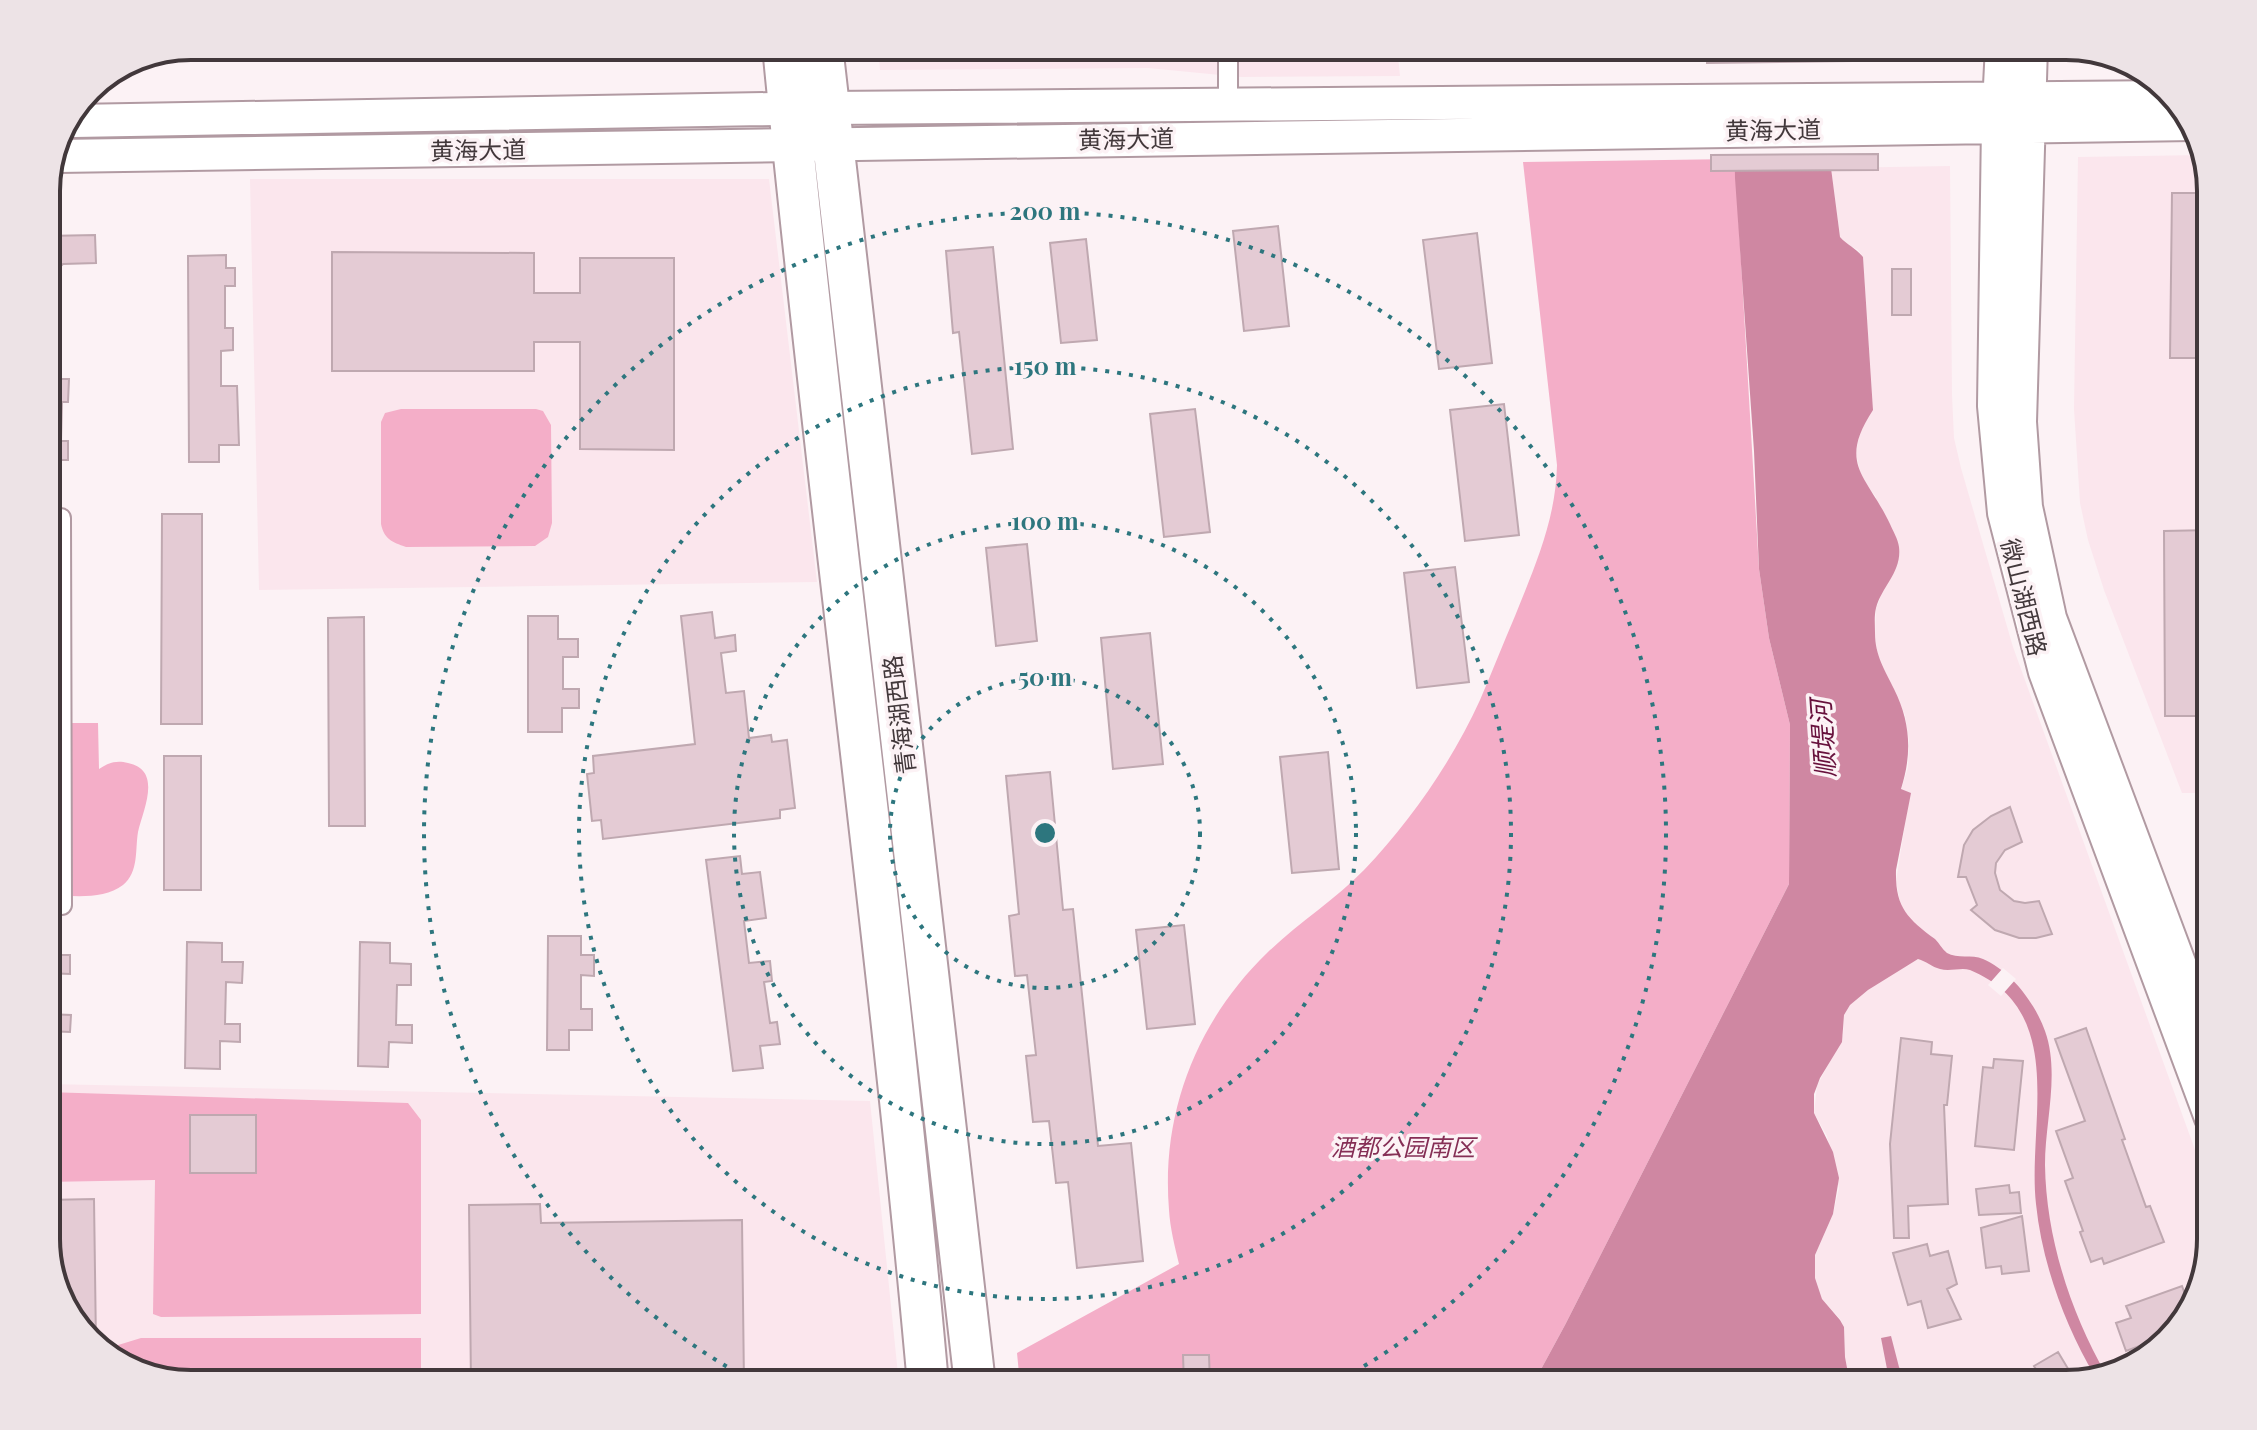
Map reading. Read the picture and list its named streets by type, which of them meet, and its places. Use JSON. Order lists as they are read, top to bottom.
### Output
{
  "streets": {
    "main road": ["青海湖西路"],
    "street": ["黄海大道", "微山湖西路"]
  },
  "crossings": [
    ["黄海大道", "微山湖西路"],
    ["黄海大道", "青海湖西路"]
  ],
  "water": ["顺堤河"],
  "parks": ["酒都公园南区"],
  "rings": [
    "200 m",
    "150 m",
    "100 m",
    "50 m"
  ]
}
